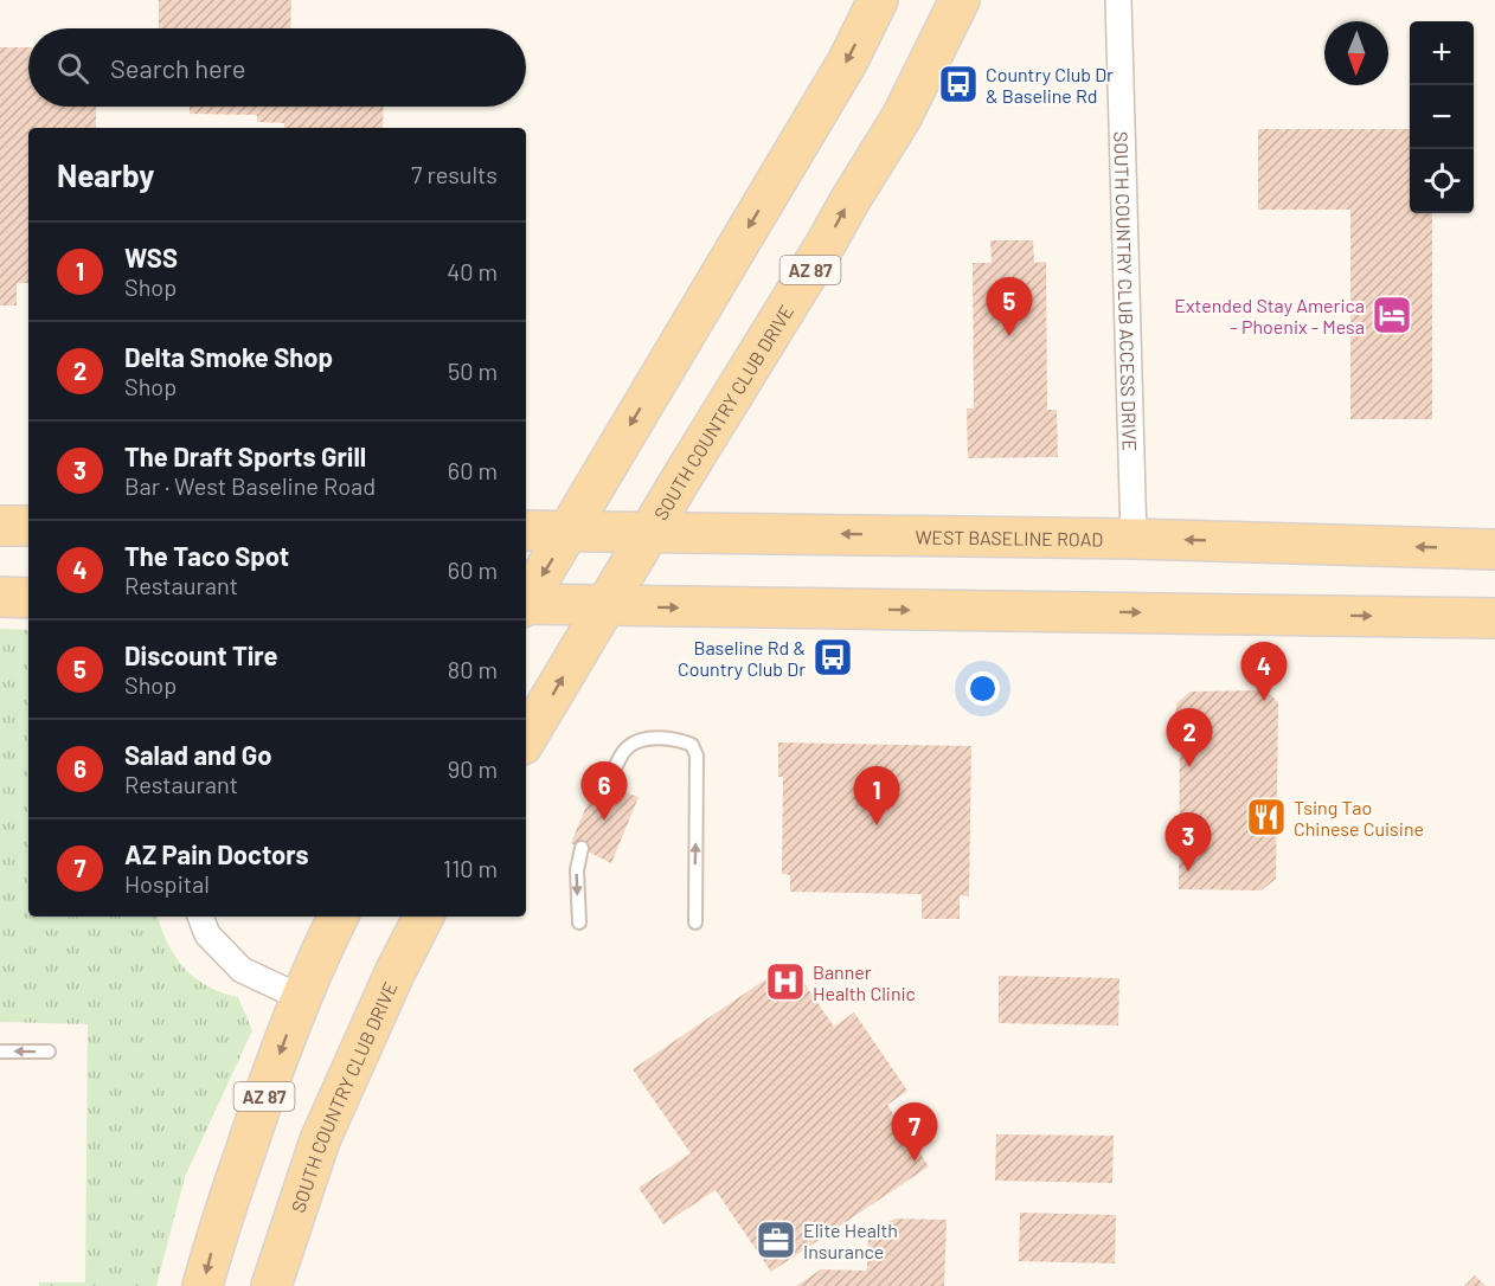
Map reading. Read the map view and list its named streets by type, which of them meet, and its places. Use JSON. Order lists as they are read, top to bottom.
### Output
{
  "streets": {
    "main road": ["AZ 87", "SOUTH COUNTRY CLUB DRIVE", "WEST BASELINE ROAD"],
    "street": ["SOUTH COUNTRY CLUB ACCESS DRIVE"]
  },
  "crossings": [
    ["SOUTH COUNTRY CLUB ACCESS DRIVE", "WEST BASELINE ROAD"],
    ["SOUTH COUNTRY CLUB DRIVE", "WEST BASELINE ROAD"]
  ],
  "places": {
    "bus stop": ["Country Club Dr & Baseline Rd", "Baseline Rd & Country Club Dr"],
    "hotel": ["Extended Stay America - Phoenix - Mesa"],
    "restaurant": ["Tsing Tao Chinese Cuisine"],
    "hospital": ["Banner Health Clinic"],
    "office": ["Elite Health Insurance"]
  },
  "north": "bottom",
  "page": {
    "map_buttons": ["+", "−"],
    "search": "Search here",
    "heading": ["Nearby", "7 results"],
    "list": [
      {
        "mark": "1",
        "name": "WSS",
        "note": "Shop",
        "value": "40 m"
      },
      {
        "mark": "2",
        "name": "Delta Smoke Shop",
        "note": "Shop",
        "value": "50 m"
      },
      {
        "mark": "3",
        "name": "The Draft Sports Grill",
        "note": "Bar · West Baseline Road",
        "value": "60 m"
      },
      {
        "mark": "4",
        "name": "The Taco Spot",
        "note": "Restaurant",
        "value": "60 m"
      },
      {
        "mark": "5",
        "name": "Discount Tire",
        "note": "Shop",
        "value": "80 m"
      },
      {
        "mark": "6",
        "name": "Salad and Go",
        "note": "Restaurant",
        "value": "90 m"
      },
      {
        "mark": "7",
        "name": "AZ Pain Doctors",
        "note": "Hospital",
        "value": "110 m"
      }
    ],
    "pins": [
      "5",
      "4",
      "2",
      "6",
      "1",
      "3",
      "7"
    ]
  }
}
